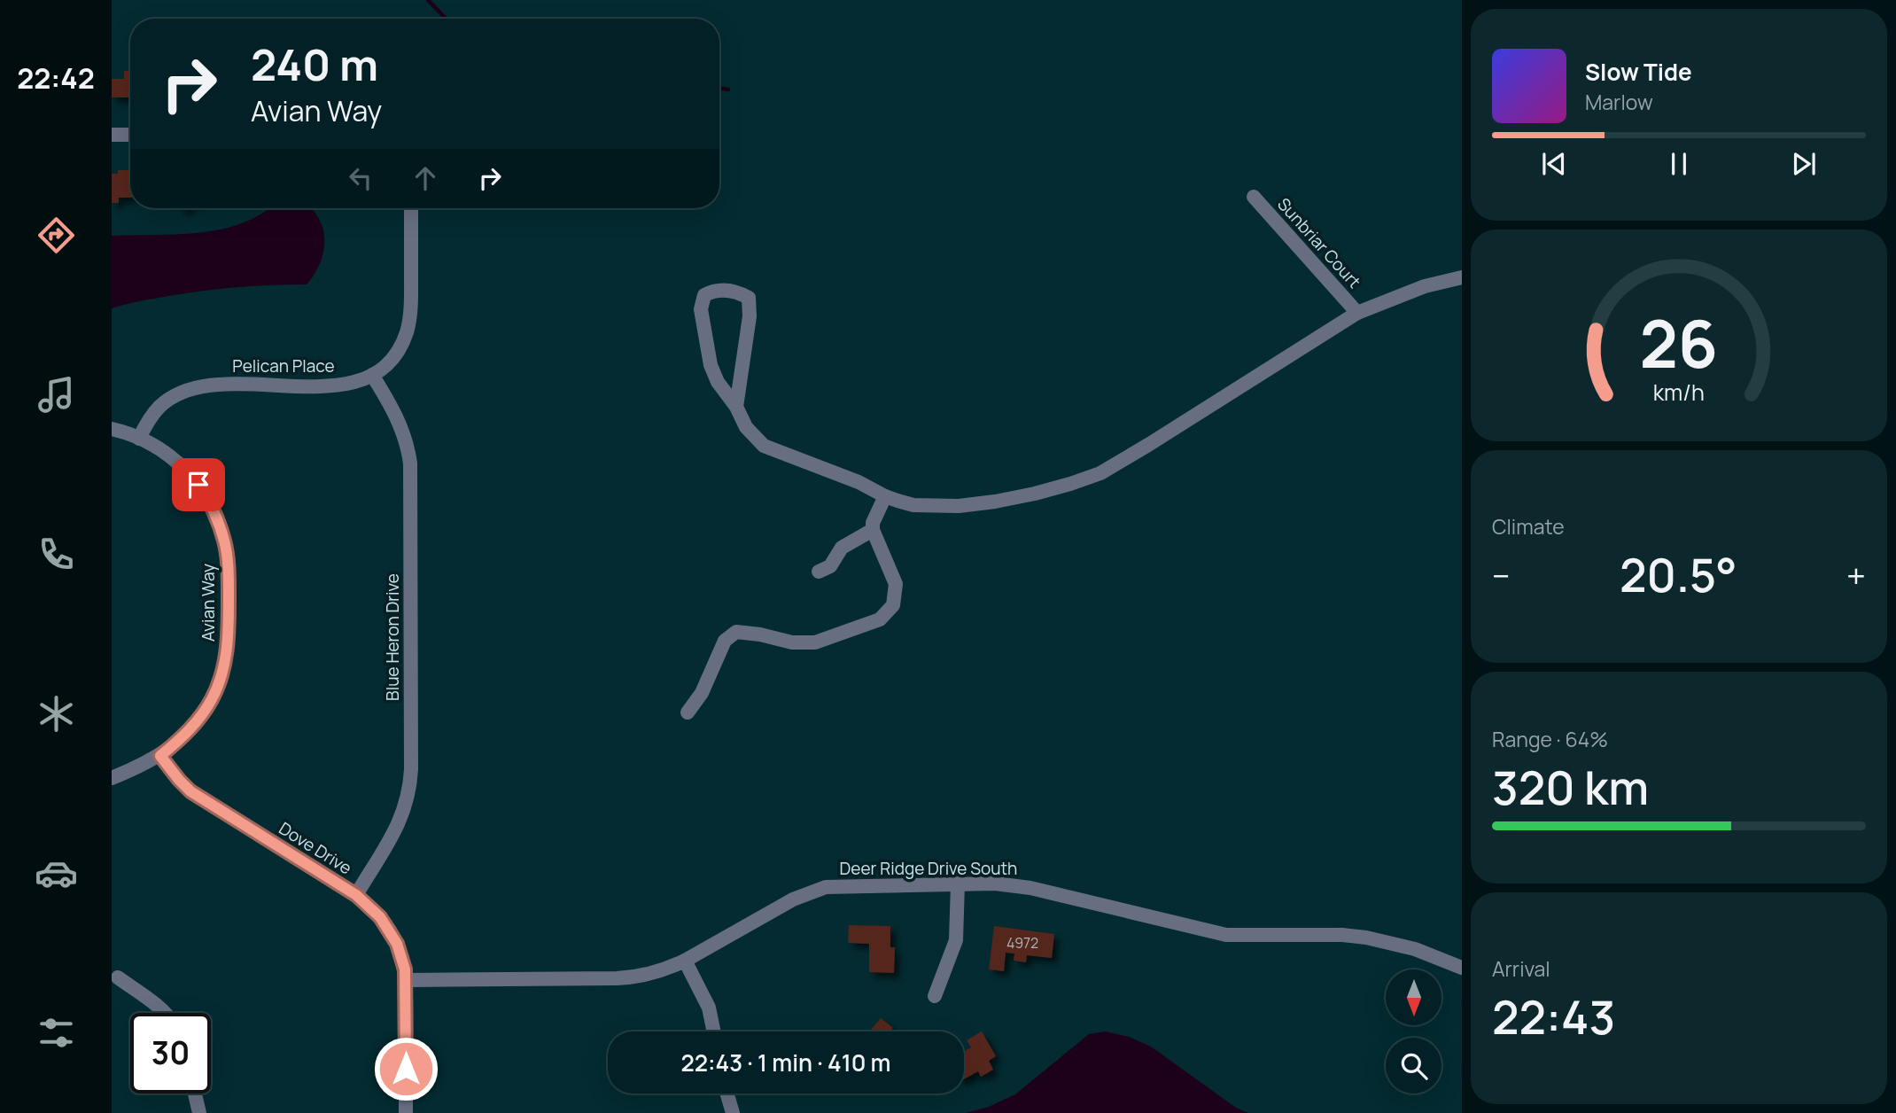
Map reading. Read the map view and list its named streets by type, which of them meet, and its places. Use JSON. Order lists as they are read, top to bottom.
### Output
{
  "streets": {
    "street": [
      "Sunbriar Court",
      "Pelican Place",
      "Avian Way",
      "Blue Heron Drive",
      "Dove Drive",
      "Deer Ridge Drive South"
    ]
  },
  "crossings": [
    ["Pelican Place", "Avian Way"],
    ["Pelican Place", "Blue Heron Drive"],
    ["Avian Way", "Dove Drive"],
    ["Blue Heron Drive", "Dove Drive"],
    ["Dove Drive", "Deer Ridge Drive South"]
  ],
  "house_numbers": ["4972"],
  "north": "bottom",
  "page": {
    "tabs": "22:42",
    "turn": ["240 m", "Avian Way"],
    "song": ["Slow Tide", "Marlow"],
    "tile": [
      "Climate",
      ["Range · 64%", "320 km"],
      ["Arrival", "22:43"]
    ],
    "heat": ["−", "20.5°", "+"],
    "limit": "30",
    "trip": "22:43 · 1 min · 410 m",
    "gauge": ["26", "km/h"]
  }
}
